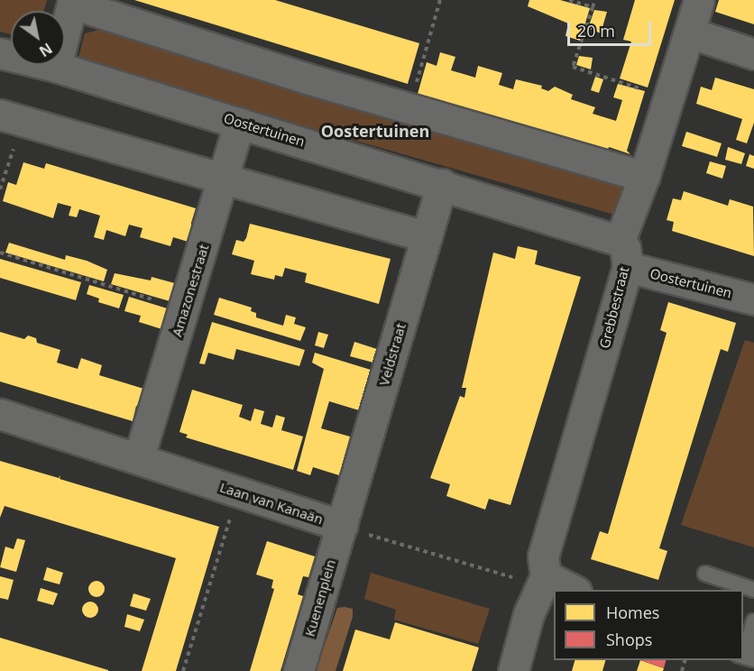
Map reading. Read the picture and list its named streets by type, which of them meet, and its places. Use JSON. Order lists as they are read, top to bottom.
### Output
{
  "streets": {
    "street": [
      "Oostertuinen",
      "Amazonestraat",
      "Grebbestraat",
      "Veldstraat",
      "Laan van Kanaän",
      "Kuenenplein"
    ]
  },
  "crossings": [
    ["Oostertuinen", "Amazonestraat"],
    ["Oostertuinen", "Grebbestraat"],
    ["Oostertuinen", "Veldstraat"],
    ["Amazonestraat", "Laan van Kanaän"],
    ["Grebbestraat", "Laan van Kanaän"],
    ["Veldstraat", "Laan van Kanaän"],
    ["Veldstraat", "Kuenenplein"],
    ["Laan van Kanaän", "Kuenenplein"]
  ],
  "districts": ["Oostertuinen"],
  "legend": ["Homes", "Shops"],
  "scale_bar": "20 m",
  "north": "bottom right"
}
